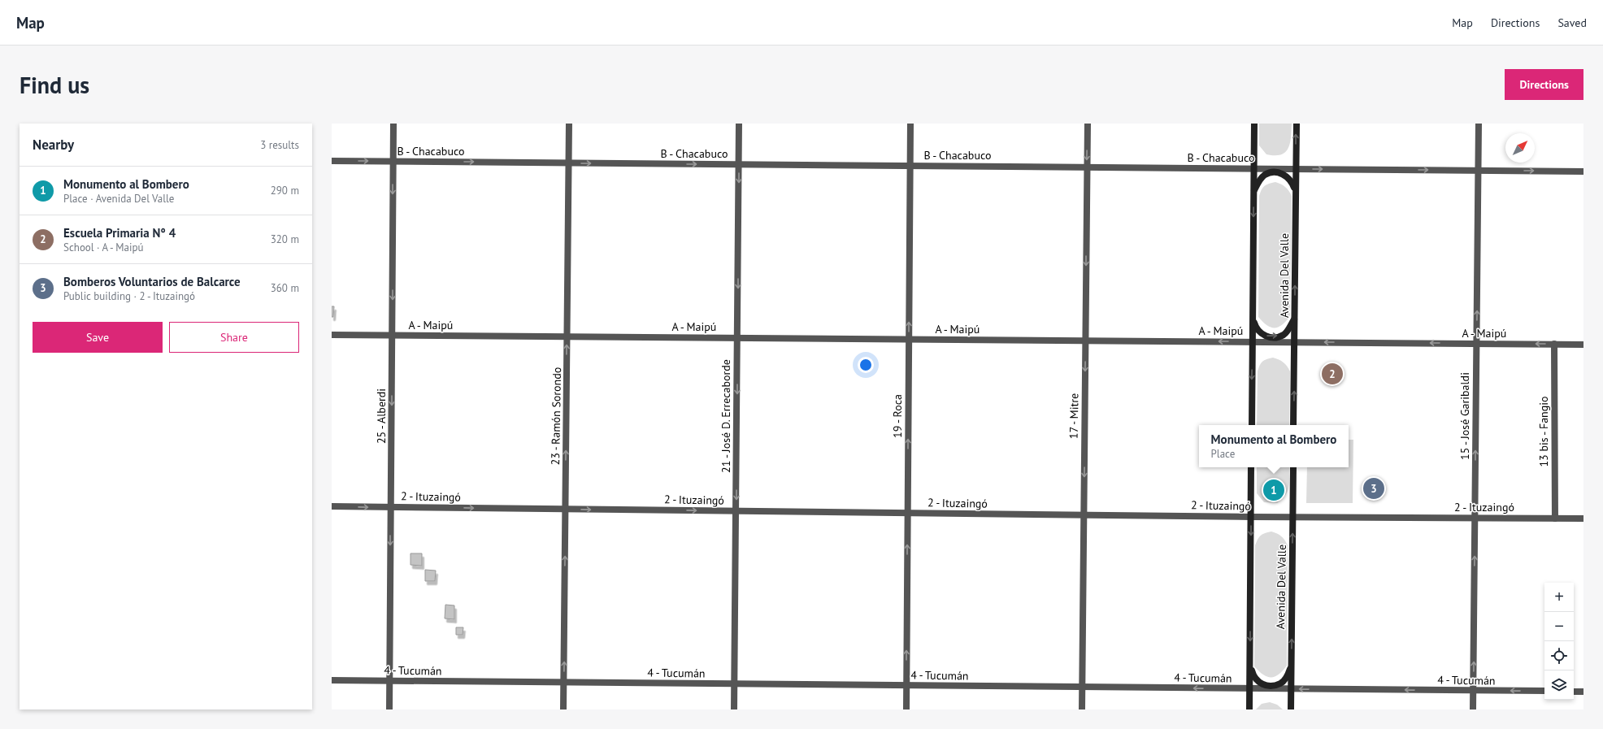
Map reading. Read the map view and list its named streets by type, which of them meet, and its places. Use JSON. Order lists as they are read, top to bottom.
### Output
{
  "streets": {
    "street": [
      "B - Chacabuco",
      "Avenida Del Valle",
      "A - Maipú",
      "25 - Alberdi",
      "23 - Ramón Sorondo",
      "21 - José D. Errecaborde",
      "19 - Roca",
      "17 - Mitre",
      "15 - José Garibaldi",
      "13 bis - Fangio",
      "2 - Ituzaingó",
      "4 - Tucumán"
    ]
  },
  "crossings": [
    ["B - Chacabuco", "Avenida Del Valle"],
    ["B - Chacabuco", "25 - Alberdi"],
    ["B - Chacabuco", "23 - Ramón Sorondo"],
    ["B - Chacabuco", "21 - José D. Errecaborde"],
    ["B - Chacabuco", "19 - Roca"],
    ["B - Chacabuco", "17 - Mitre"],
    ["B - Chacabuco", "15 - José Garibaldi"],
    ["Avenida Del Valle", "A - Maipú"],
    ["Avenida Del Valle", "2 - Ituzaingó"],
    ["Avenida Del Valle", "4 - Tucumán"],
    ["A - Maipú", "25 - Alberdi"],
    ["A - Maipú", "23 - Ramón Sorondo"],
    ["A - Maipú", "21 - José D. Errecaborde"],
    ["A - Maipú", "19 - Roca"],
    ["A - Maipú", "17 - Mitre"],
    ["A - Maipú", "15 - José Garibaldi"],
    ["A - Maipú", "13 bis - Fangio"],
    ["25 - Alberdi", "2 - Ituzaingó"],
    ["25 - Alberdi", "4 - Tucumán"],
    ["23 - Ramón Sorondo", "2 - Ituzaingó"],
    ["23 - Ramón Sorondo", "4 - Tucumán"],
    ["21 - José D. Errecaborde", "2 - Ituzaingó"],
    ["21 - José D. Errecaborde", "4 - Tucumán"],
    ["19 - Roca", "2 - Ituzaingó"],
    ["19 - Roca", "4 - Tucumán"],
    ["17 - Mitre", "2 - Ituzaingó"],
    ["17 - Mitre", "4 - Tucumán"],
    ["15 - José Garibaldi", "2 - Ituzaingó"],
    ["15 - José Garibaldi", "4 - Tucumán"],
    ["13 bis - Fangio", "2 - Ituzaingó"]
  ],
  "one_way": [
    "B - Chacabuco",
    "25 - Alberdi",
    "23 - Ramón Sorondo",
    "21 - José D. Errecaborde",
    "19 - Roca",
    "17 - Mitre",
    "15 - José Garibaldi"
  ],
  "north": "top right",
  "page": {
    "header": "Map",
    "nav": ["Map", "Directions", "Saved"],
    "buttons": [
      "Directions",
      ["Save", "Share"]
    ],
    "title": "Find us",
    "heading": ["Nearby", "3 results"],
    "list": [
      {
        "mark": "1",
        "name": "Monumento al Bombero",
        "note": "Place · Avenida Del Valle",
        "value": "290 m"
      },
      {
        "mark": "2",
        "name": "Escuela Primaria N° 4",
        "note": "School · A - Maipú",
        "value": "320 m"
      },
      {
        "mark": "3",
        "name": "Bomberos Voluntarios de Balcarce",
        "note": "Public building · 2 - Ituzaingó",
        "value": "360 m"
      }
    ],
    "pins": ["2", "3", "1"],
    "popup": ["Monumento al Bombero", "Place"],
    "map_buttons": ["+", "−"]
  }
}
